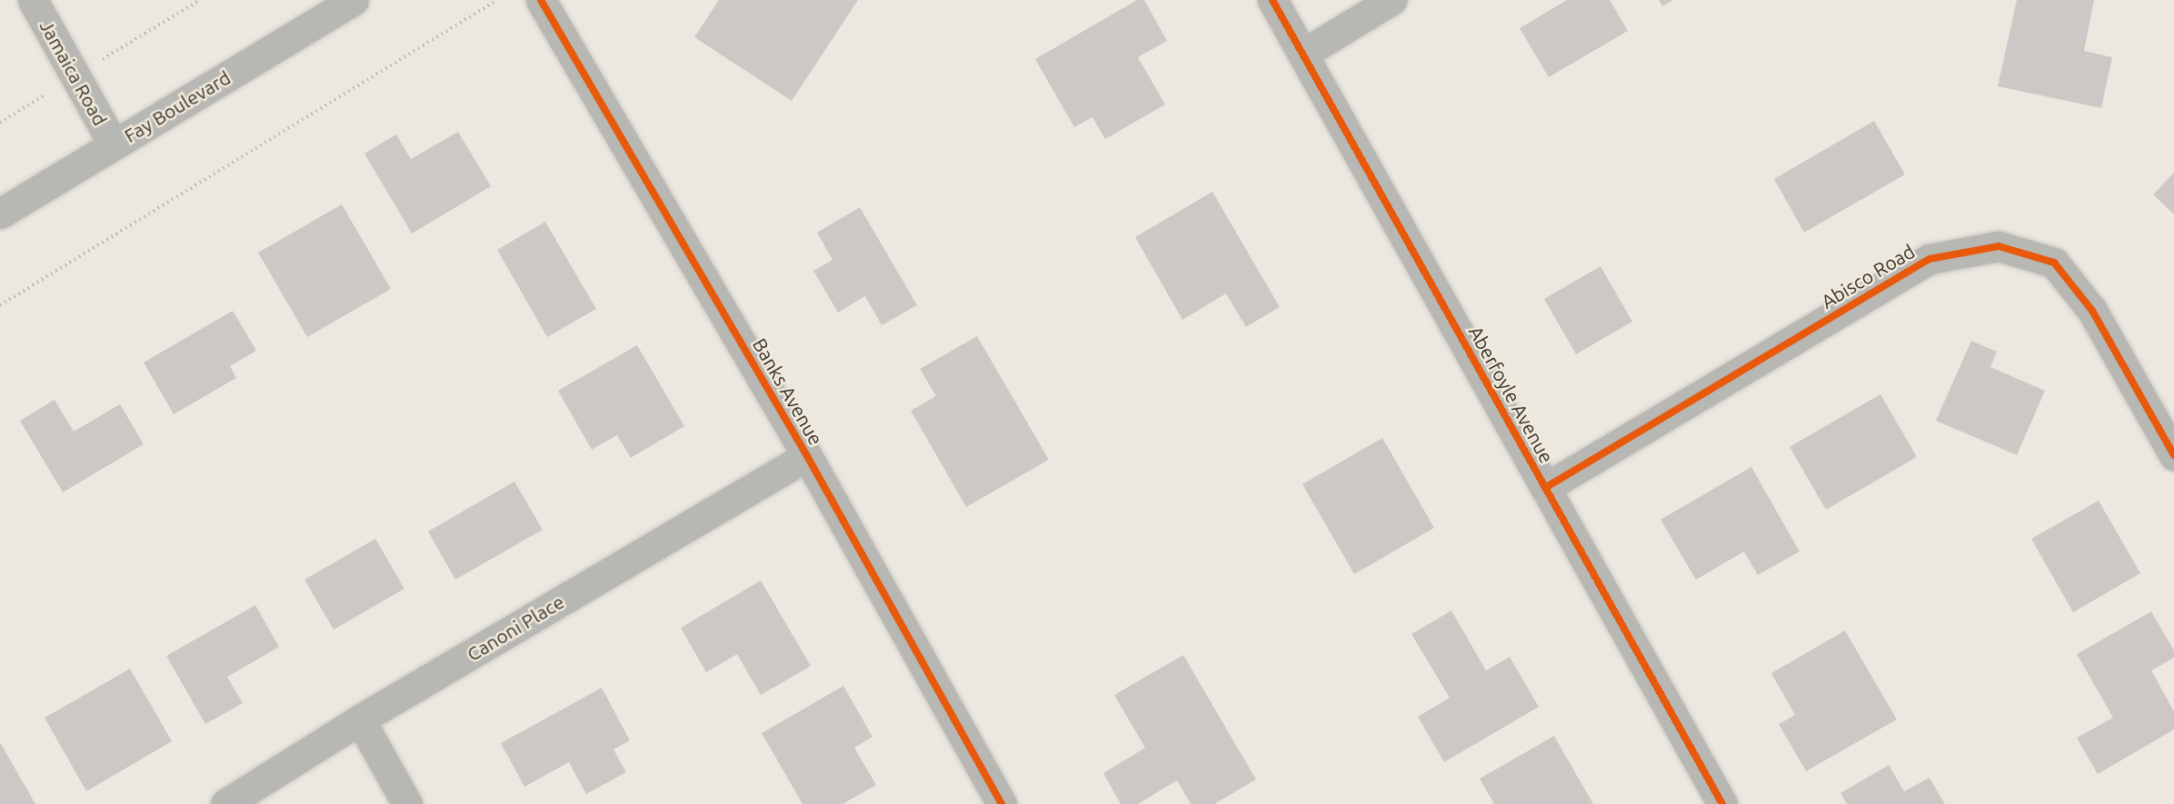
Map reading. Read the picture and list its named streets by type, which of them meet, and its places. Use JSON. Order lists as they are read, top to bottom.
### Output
{
  "streets": {
    "street": [
      "Jamaica Road",
      "Fay Boulevard",
      "Abisco Road",
      "Banks Avenue",
      "Aberfoyle Avenue",
      "Canoni Place"
    ]
  },
  "crossings": [
    ["Jamaica Road", "Fay Boulevard"],
    ["Abisco Road", "Aberfoyle Avenue"],
    ["Banks Avenue", "Canoni Place"]
  ]
}
